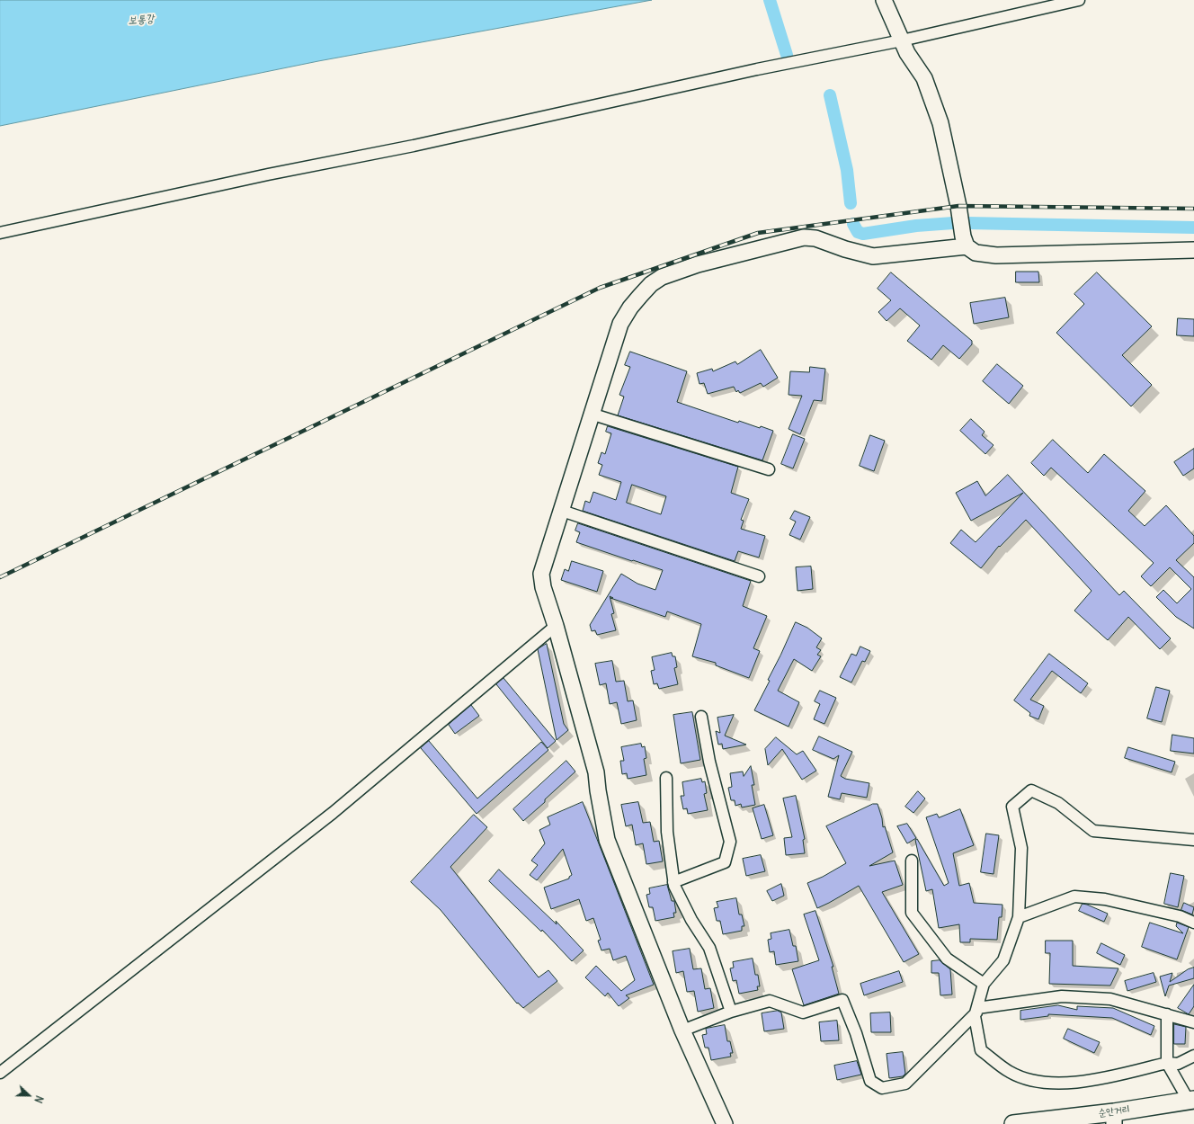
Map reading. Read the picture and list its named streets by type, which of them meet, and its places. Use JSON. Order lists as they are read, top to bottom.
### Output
{
  "streets": {
    "main road": ["순안거리"]
  },
  "water": ["보통강"],
  "north": "right"
}
